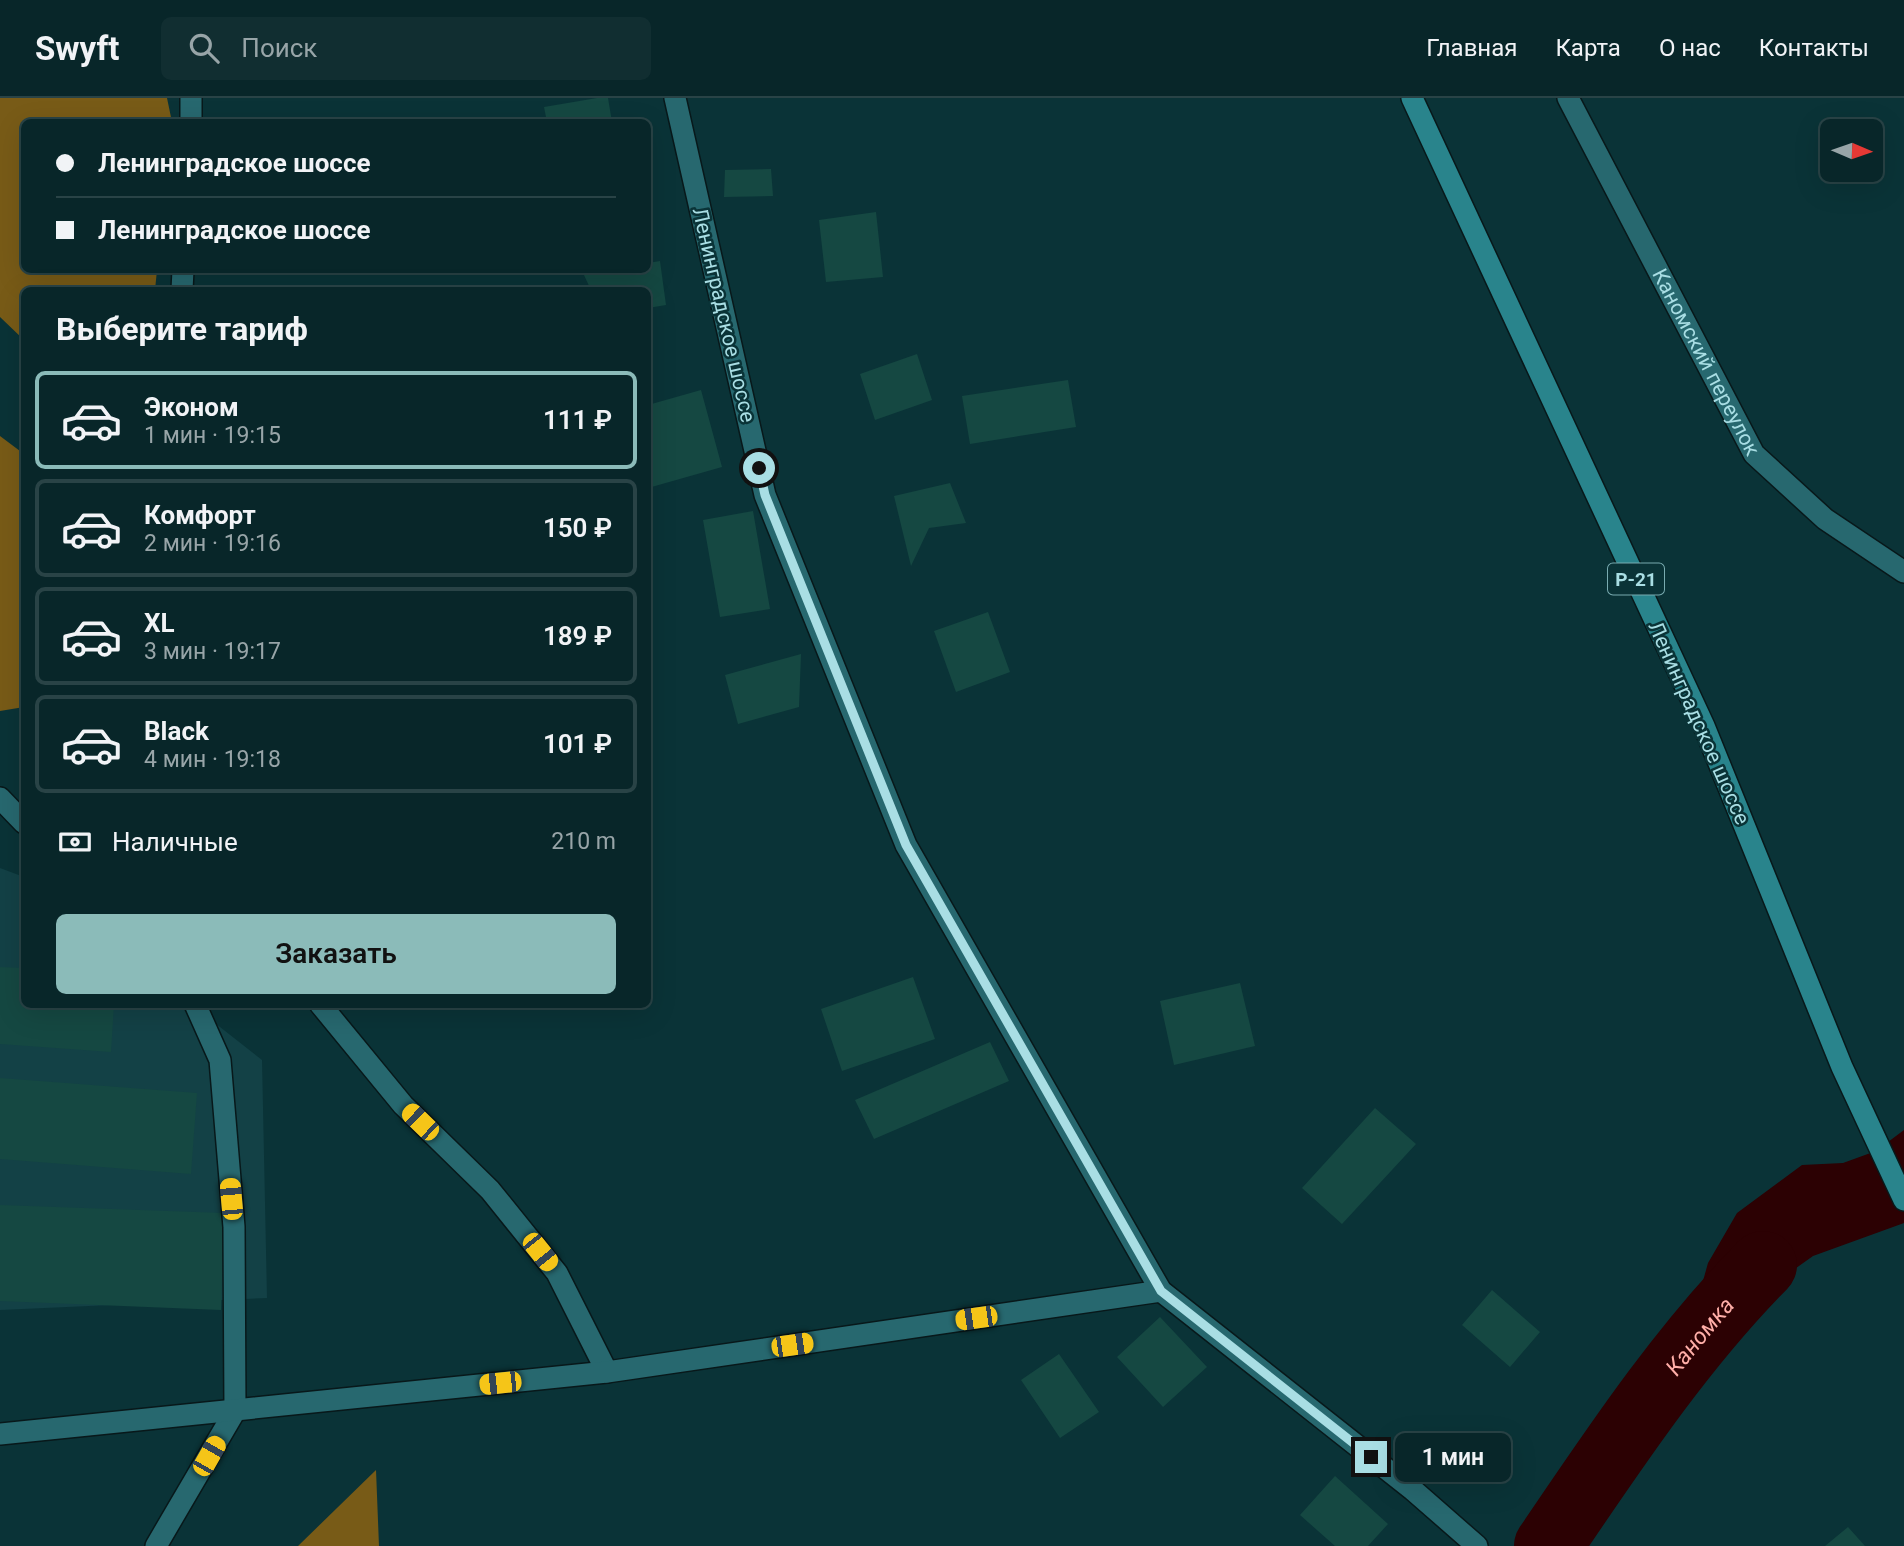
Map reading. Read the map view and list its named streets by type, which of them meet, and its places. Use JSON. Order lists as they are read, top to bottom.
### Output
{
  "streets": {
    "main road": ["Ленинградское шоссе", "Р-21"],
    "street": ["Каномский переулок"]
  },
  "water": ["Каномка"],
  "north": "right",
  "page": {
    "header": "Swyft",
    "search": "Поиск",
    "nav": [
      "Главная",
      "Карта",
      "О нас",
      "Контакты"
    ],
    "banner": ["Ленинградское шоссе", "Ленинградское шоссе"],
    "heading": "Выберите тариф",
    "list": [
      {
        "name": "Эконом",
        "note": "1 мин · 19:15",
        "value": "111 ₽"
      },
      {
        "name": "Комфорт",
        "note": "2 мин · 19:16",
        "value": "150 ₽"
      },
      {
        "name": "XL",
        "note": "3 мин · 19:17",
        "value": "189 ₽"
      },
      {
        "name": "Black",
        "note": "4 мин · 19:18",
        "value": "101 ₽"
      }
    ],
    "pay": ["Наличные", "210 m"],
    "buttons": "Заказать",
    "bubble": "1 мин"
  }
}
